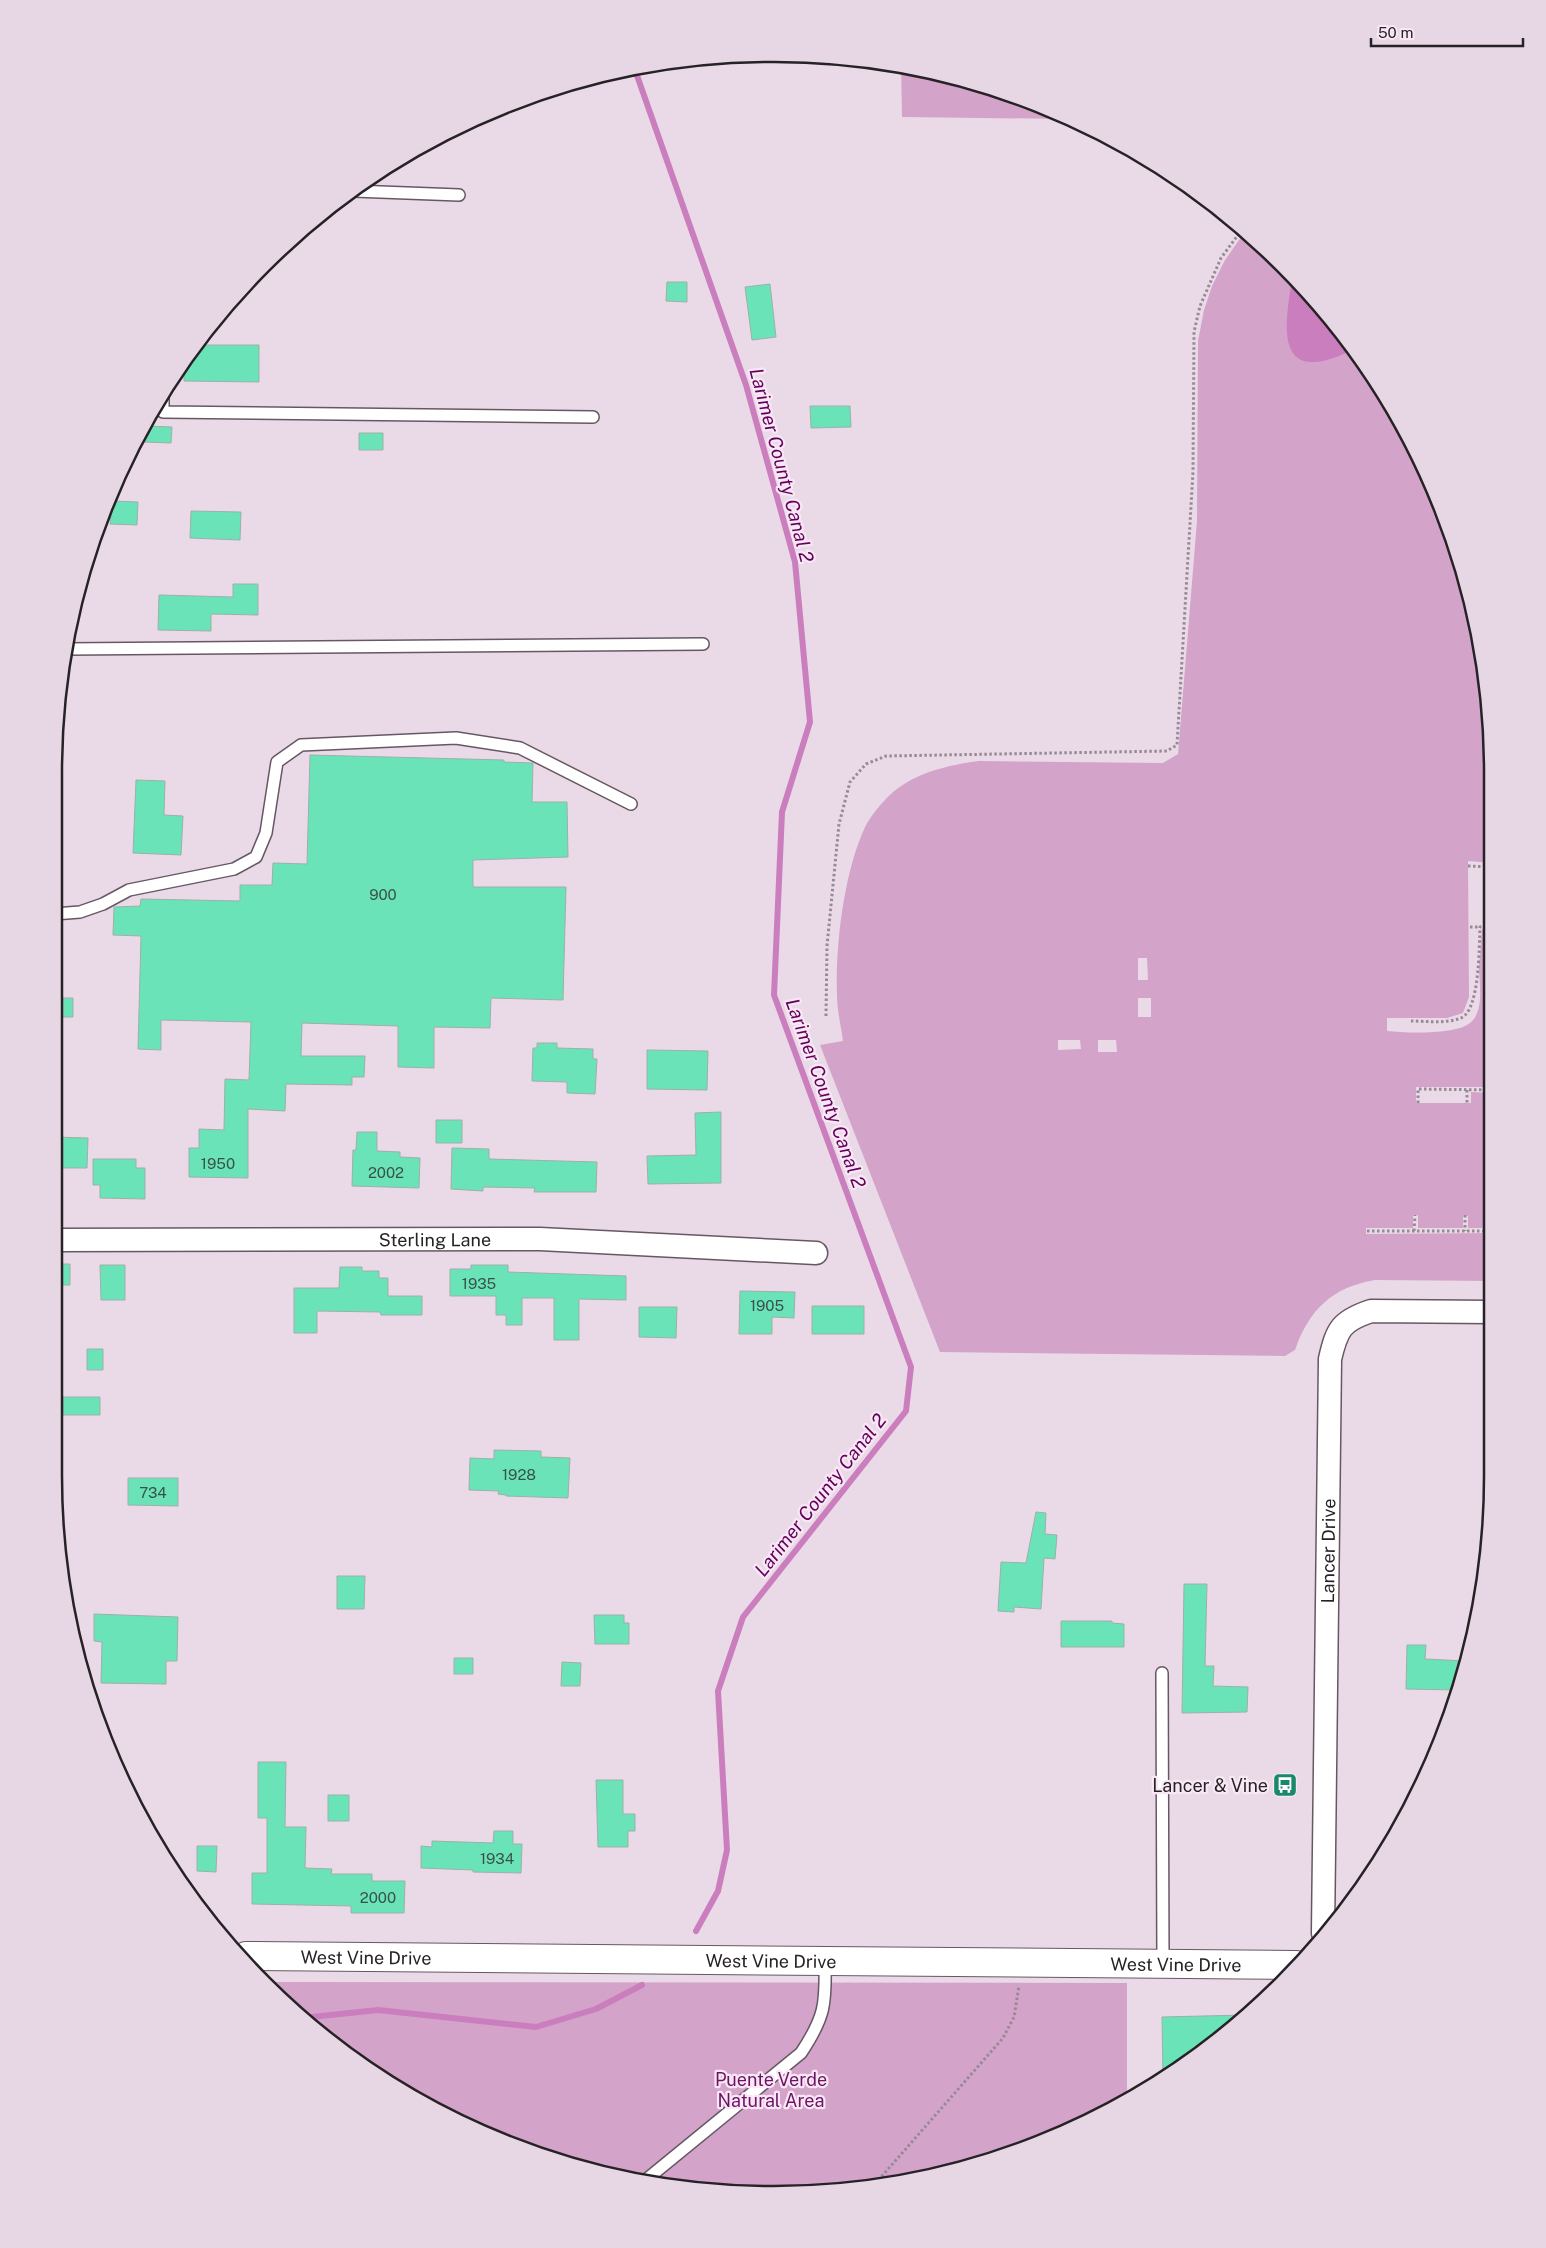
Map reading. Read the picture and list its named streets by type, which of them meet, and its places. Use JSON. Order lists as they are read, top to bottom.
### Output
{
  "streets": {
    "street": ["Sterling Lane", "Lancer Drive", "West Vine Drive"]
  },
  "water": ["Larimer County Canal 2"],
  "parks": ["Puente Verde Natural Area"],
  "places": {
    "bus stop": ["Lancer & Vine"]
  },
  "house_numbers": [
    "900",
    "1950",
    "2002",
    "1935",
    "1905",
    "1928",
    "734",
    "1934",
    "2000"
  ],
  "scale_bar": "50 m"
}
